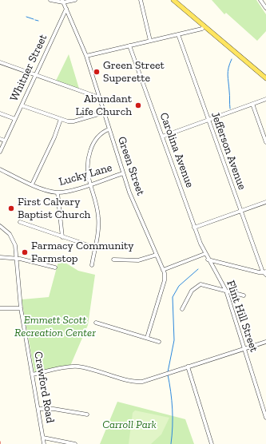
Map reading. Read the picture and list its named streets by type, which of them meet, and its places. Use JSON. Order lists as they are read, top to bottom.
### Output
{
  "streets": {
    "street": [
      "Whitner Street",
      "Carolina Avenue",
      "Jefferson Avenue",
      "Green Street",
      "Lucky Lane",
      "Flint Hill Street",
      "Crawford Road"
    ]
  },
  "crossings": [
    ["Whitner Street", "Green Street"],
    ["Carolina Avenue", "Flint Hill Street"],
    ["Green Street", "Lucky Lane"]
  ],
  "parks": ["Emmett Scott Recreation Center", "Carroll Park"],
  "places": [
    "Green Street Superette",
    "Abundant Life Church",
    "First Calvary Baptist Church",
    "Farmacy Community Farmstop"
  ]
}
